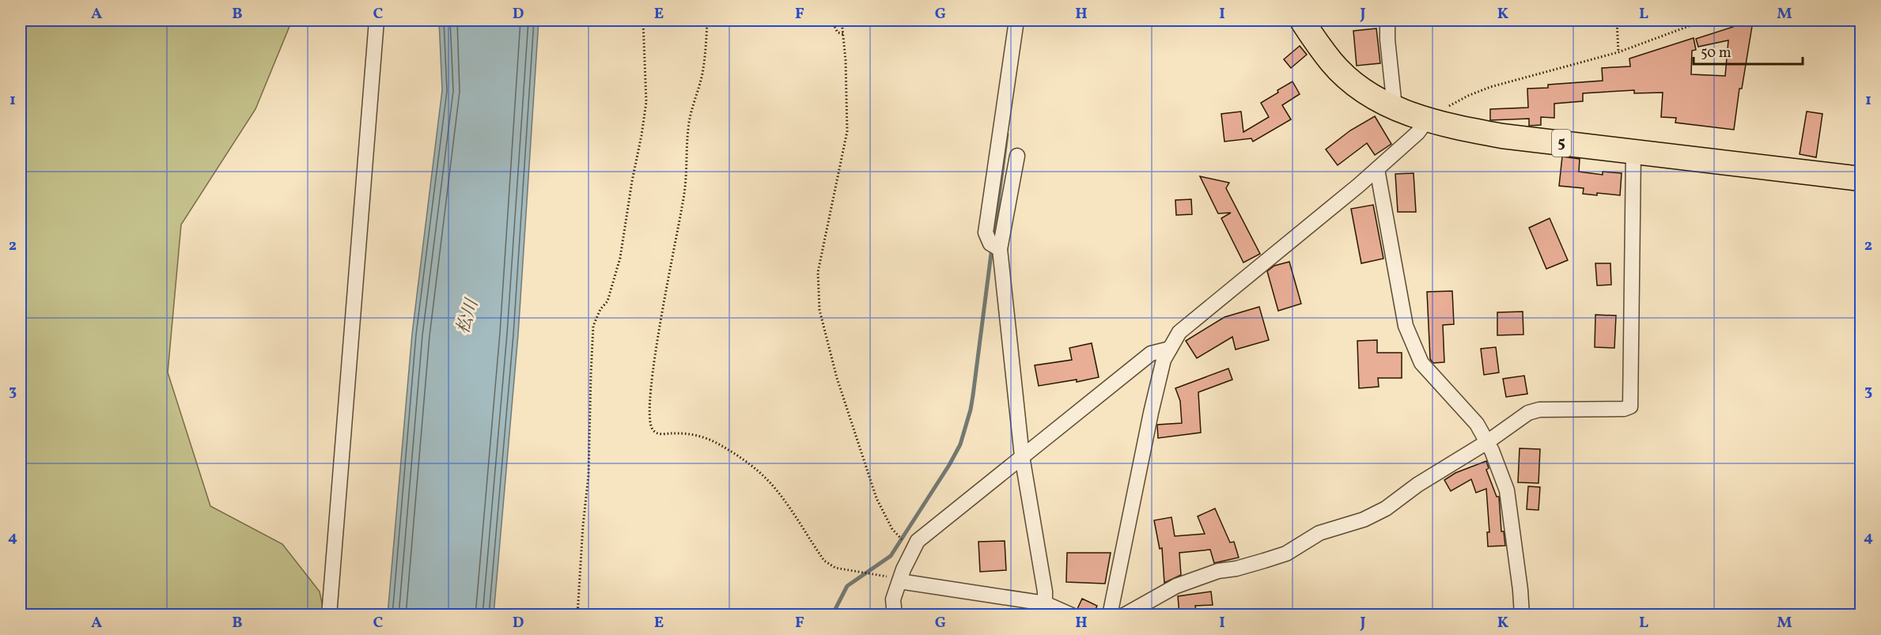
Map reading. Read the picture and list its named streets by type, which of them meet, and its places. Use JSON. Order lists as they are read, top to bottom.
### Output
{
  "streets": {
    "main road": ["5"]
  },
  "water": ["松川"],
  "scale_bar": "50 m",
  "grid": {
    "columns": [
      "A",
      "B",
      "C",
      "D",
      "E",
      "F",
      "G",
      "H",
      "I",
      "J",
      "K",
      "L",
      "M"
    ],
    "rows": [
      "1",
      "2",
      "3",
      "4"
    ]
  }
}
